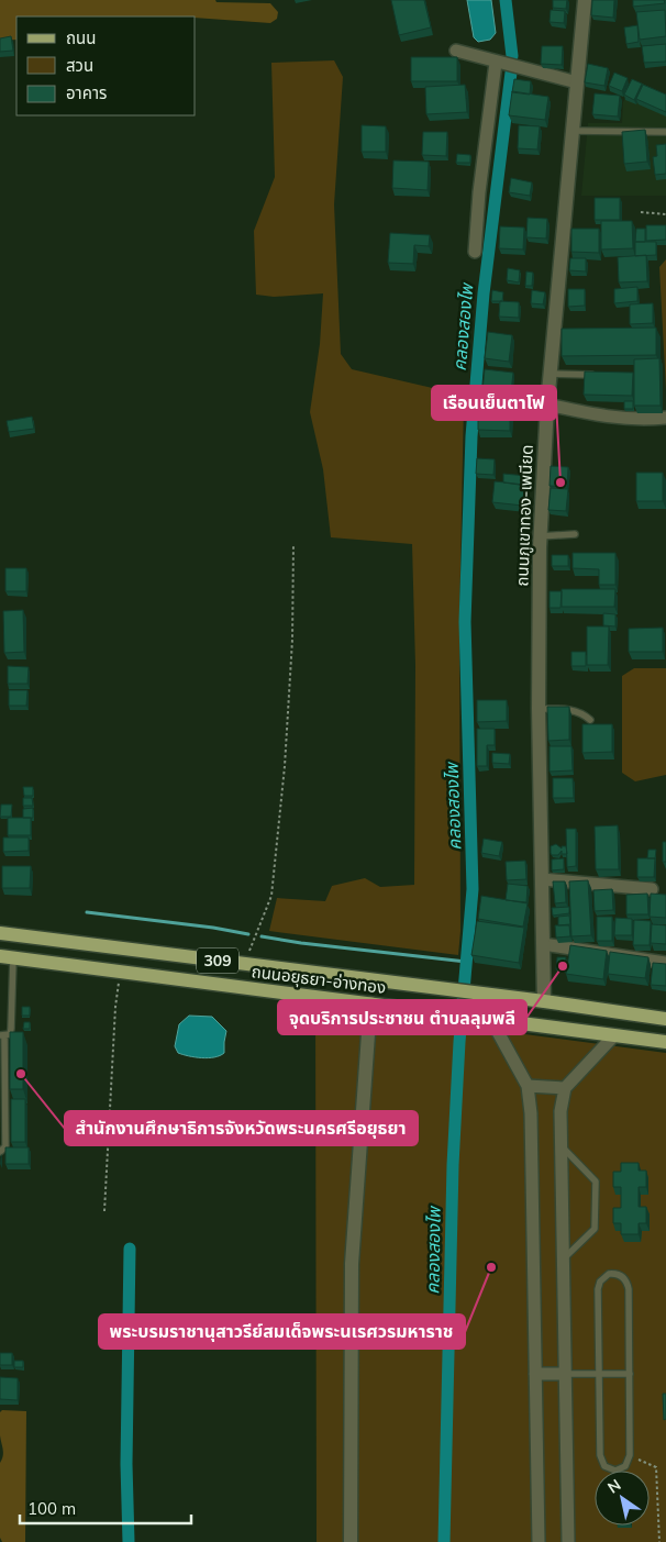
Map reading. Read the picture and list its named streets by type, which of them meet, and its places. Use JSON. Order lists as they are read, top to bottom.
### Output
{
  "streets": {
    "main road": ["309", "ถนนอยุธยา-อ่างทอง"],
    "street": ["ถนนภูเขาทอง-เพนียด"]
  },
  "crossings": [
    ["ถนนภูเขาทอง-เพนียด", "ถนนอยุธยา-อ่างทอง"]
  ],
  "water": ["คลองสองไพ"],
  "places": [
    "เรือนเย็นตาโฟ",
    "จุดบริการประชาชน ตำบลลุมพลี",
    "สำนักงานศึกษาธิการจังหวัดพระนครศรีอยุธยา",
    "พระบรมราชานุสาวรีย์สมเด็จพระนเรศวรมหาราช"
  ],
  "legend": ["ถนน", "สวน", "อาคาร"],
  "scale_bar": "100 m",
  "north": "top left"
}
